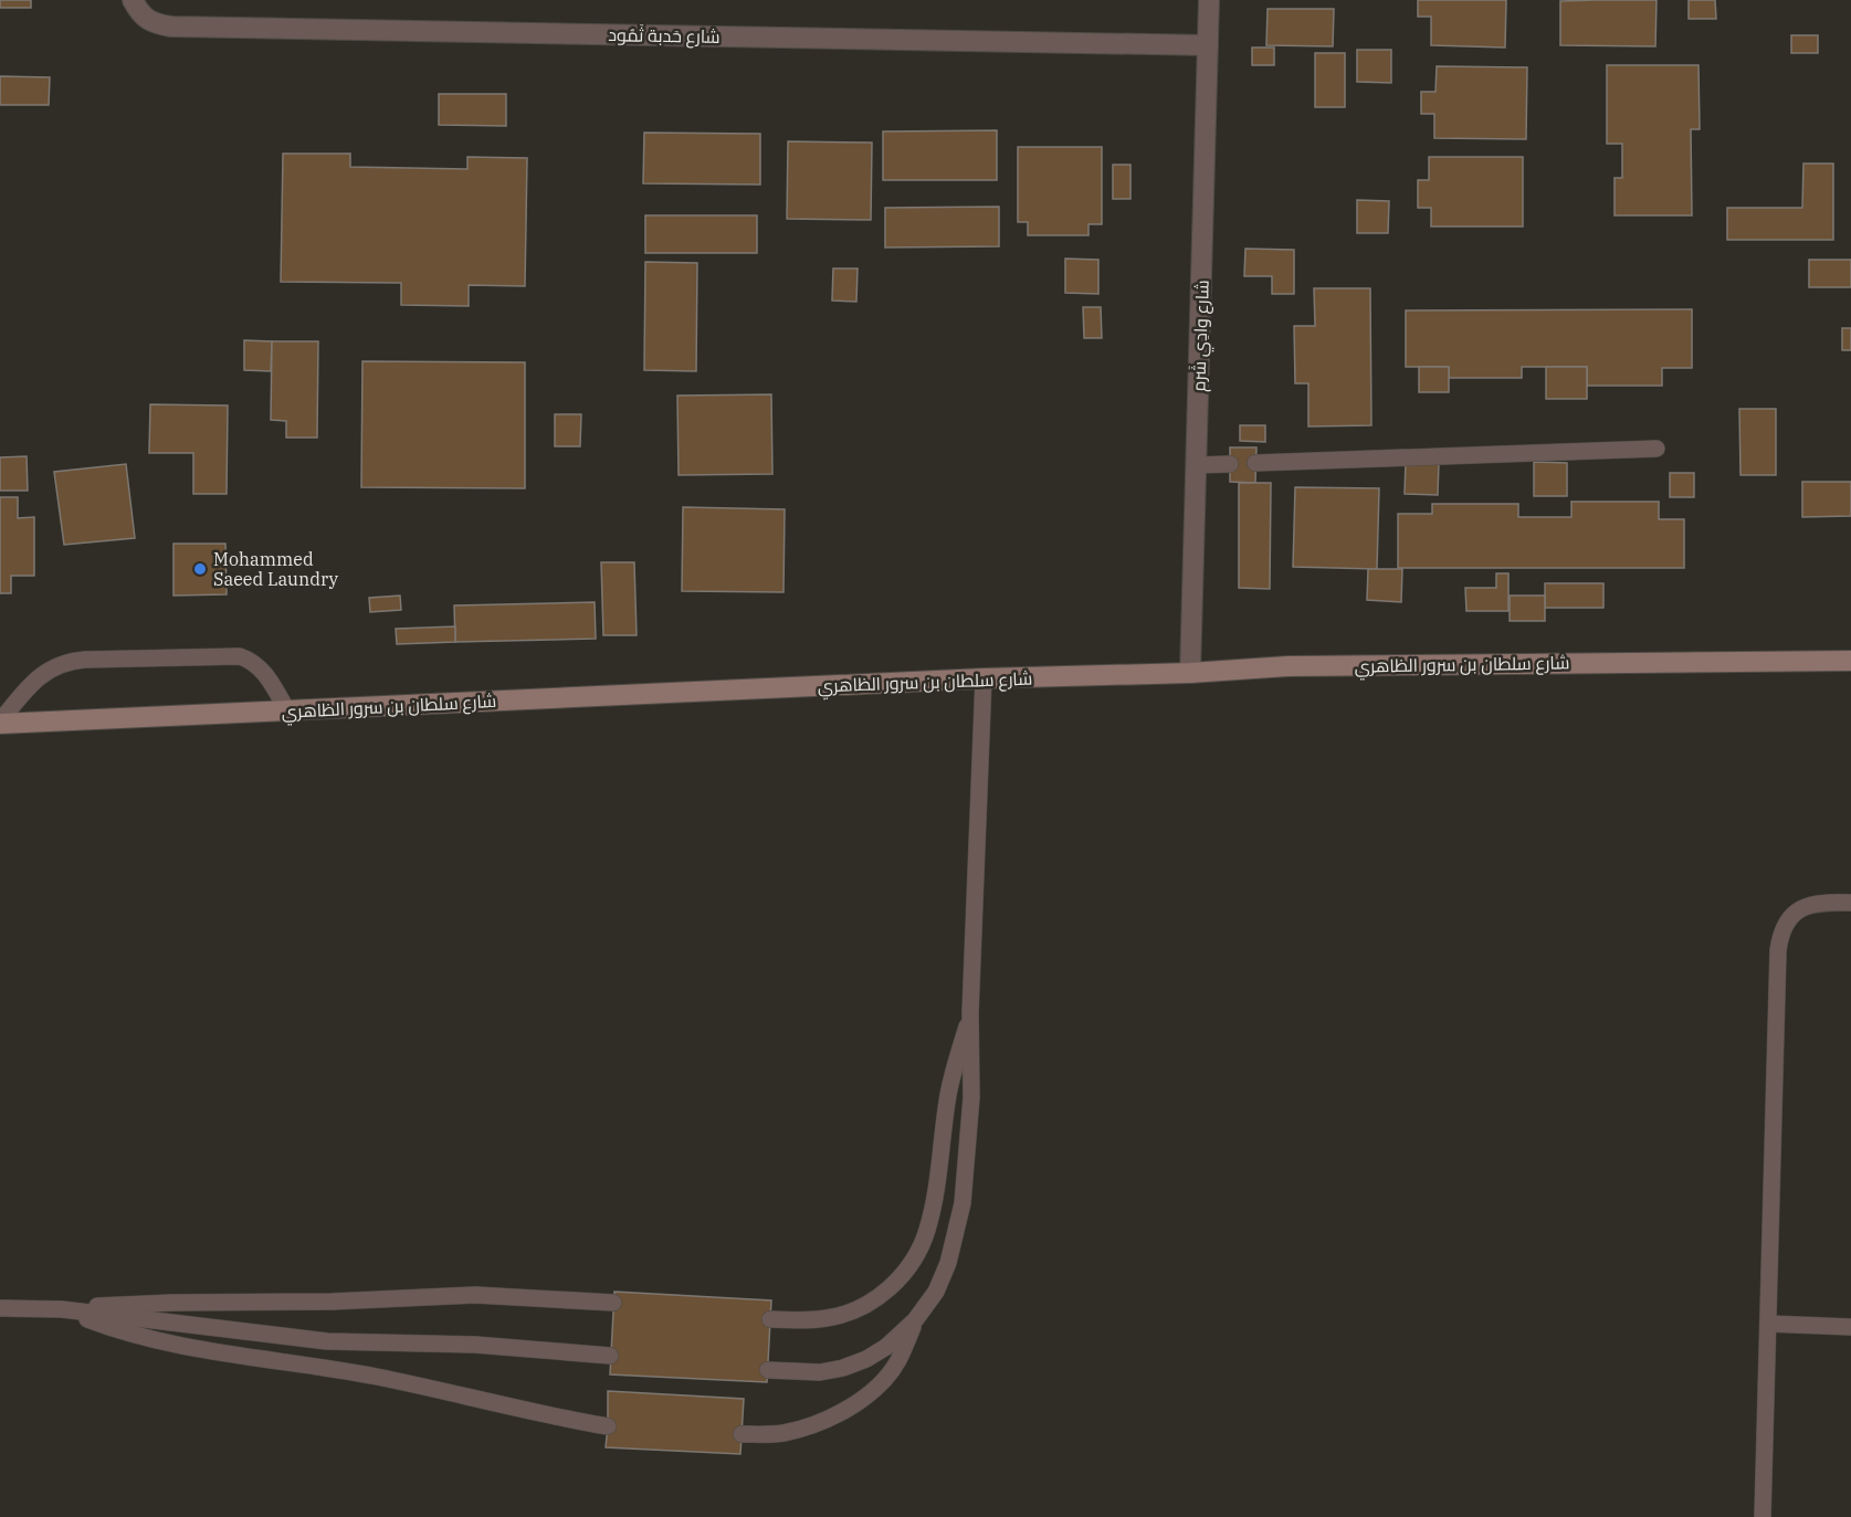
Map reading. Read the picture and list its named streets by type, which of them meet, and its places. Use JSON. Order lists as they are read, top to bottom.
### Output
{
  "streets": {
    "street": ["شارع حَدبة ثَمُود", "شارع وادِي شَرم", "شارع سلطان بن سرور الظاهري"]
  },
  "crossings": [
    ["شارع حَدبة ثَمُود", "شارع وادِي شَرم"],
    ["شارع وادِي شَرم", "شارع سلطان بن سرور الظاهري"]
  ],
  "places": ["Mohammed Saeed Laundry"]
}
